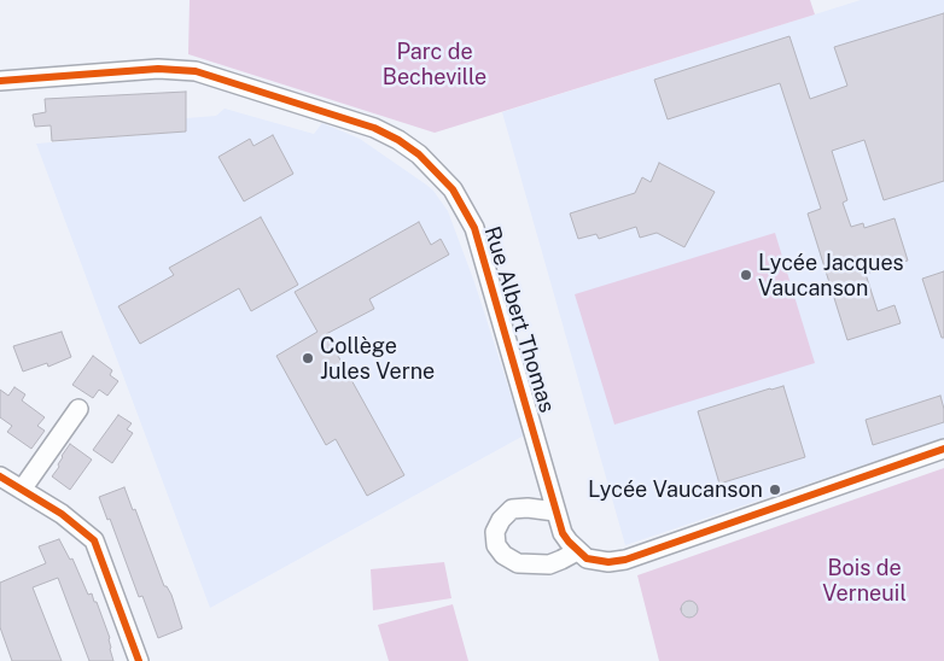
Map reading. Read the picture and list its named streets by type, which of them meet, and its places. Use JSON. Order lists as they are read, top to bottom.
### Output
{
  "streets": {
    "street": ["Rue Albert Thomas"]
  },
  "parks": ["Parc de Becheville", "Bois de Verneuil"],
  "places": ["Lycée Jacques Vaucanson", "Collège Jules Verne", "Lycée Vaucanson"]
}
